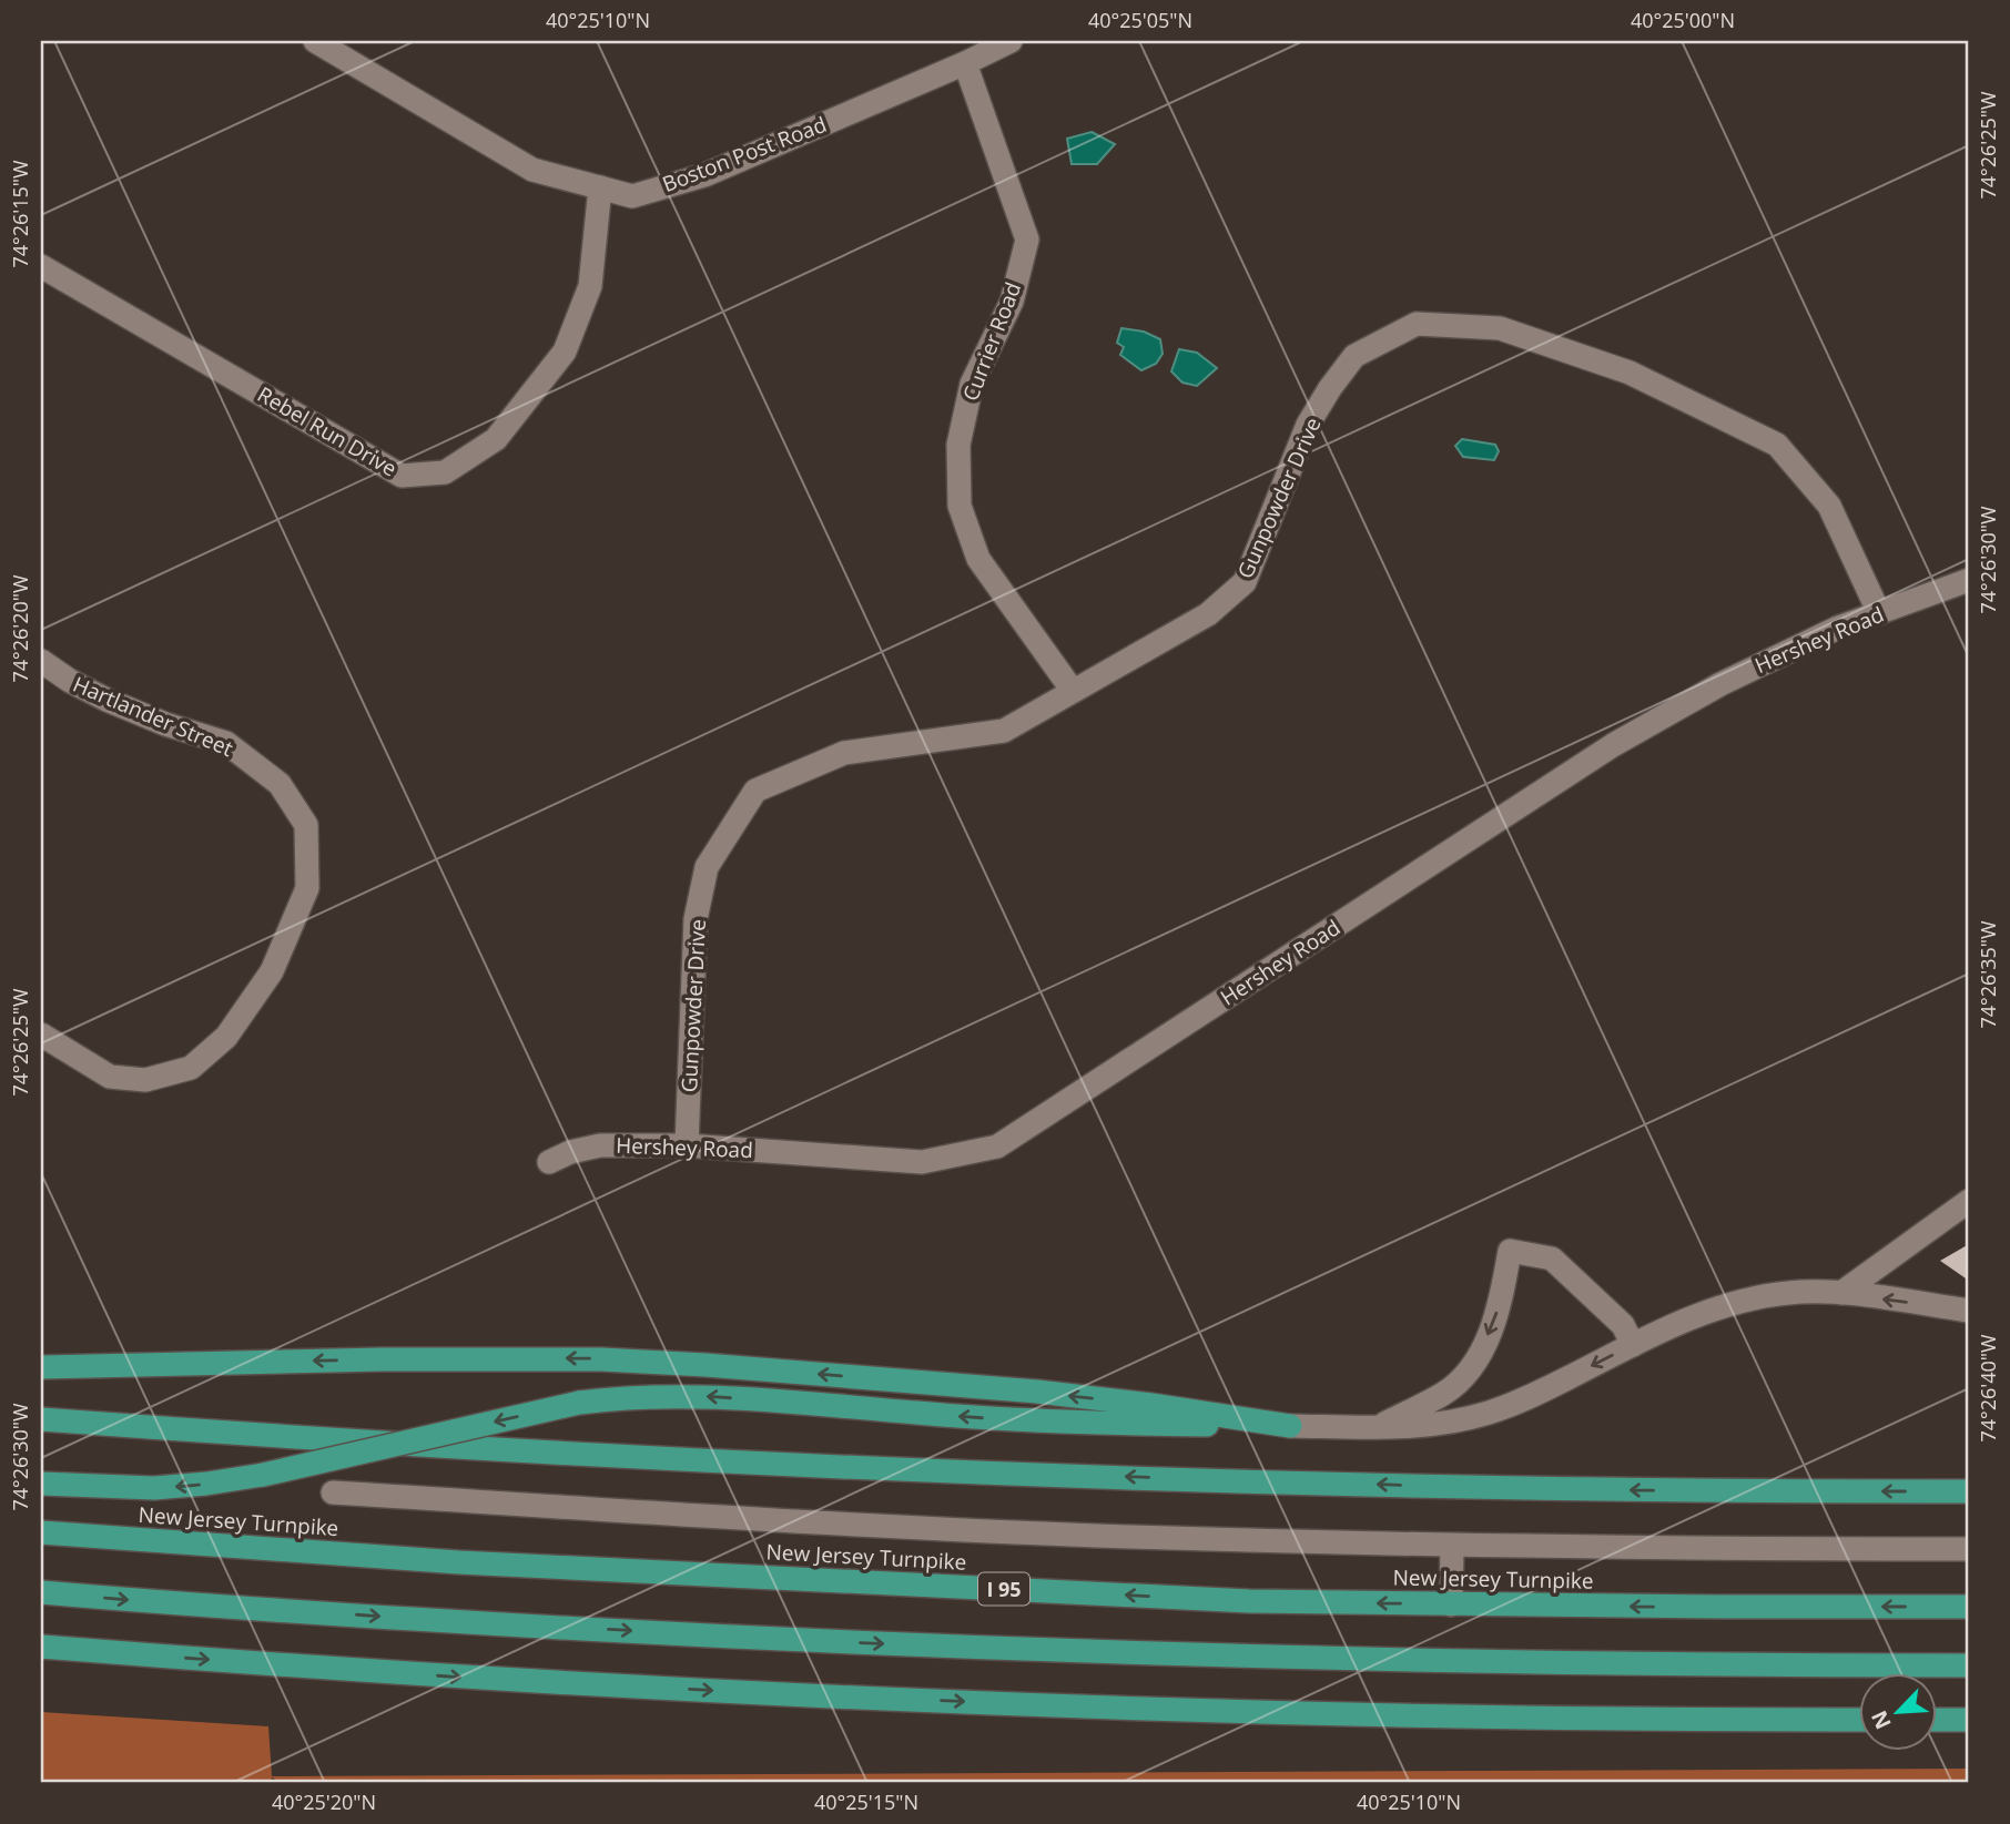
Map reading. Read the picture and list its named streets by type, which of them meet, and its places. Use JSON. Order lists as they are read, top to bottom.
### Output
{
  "streets": {
    "highway": ["New Jersey Turnpike", "I 95"],
    "street": [
      "Boston Post Road",
      "Currier Road",
      "Rebel Run Drive",
      "Gunpowder Drive",
      "Hershey Road",
      "Hartlander Street"
    ]
  },
  "crossings": [
    ["Boston Post Road", "Currier Road"],
    ["Boston Post Road", "Rebel Run Drive"],
    ["Currier Road", "Gunpowder Drive"],
    ["Gunpowder Drive", "Hershey Road"]
  ],
  "north": "bottom left",
  "coordinates": [
    "40°25'10\"N",
    "40°25'05\"N",
    "40°25'00\"N",
    "74°26'25\"W",
    "74°26'15\"W",
    "74°26'30\"W",
    "74°26'20\"W",
    "74°26'35\"W",
    "74°26'40\"W",
    "40°25'20\"N",
    "40°25'15\"N"
  ]
}
